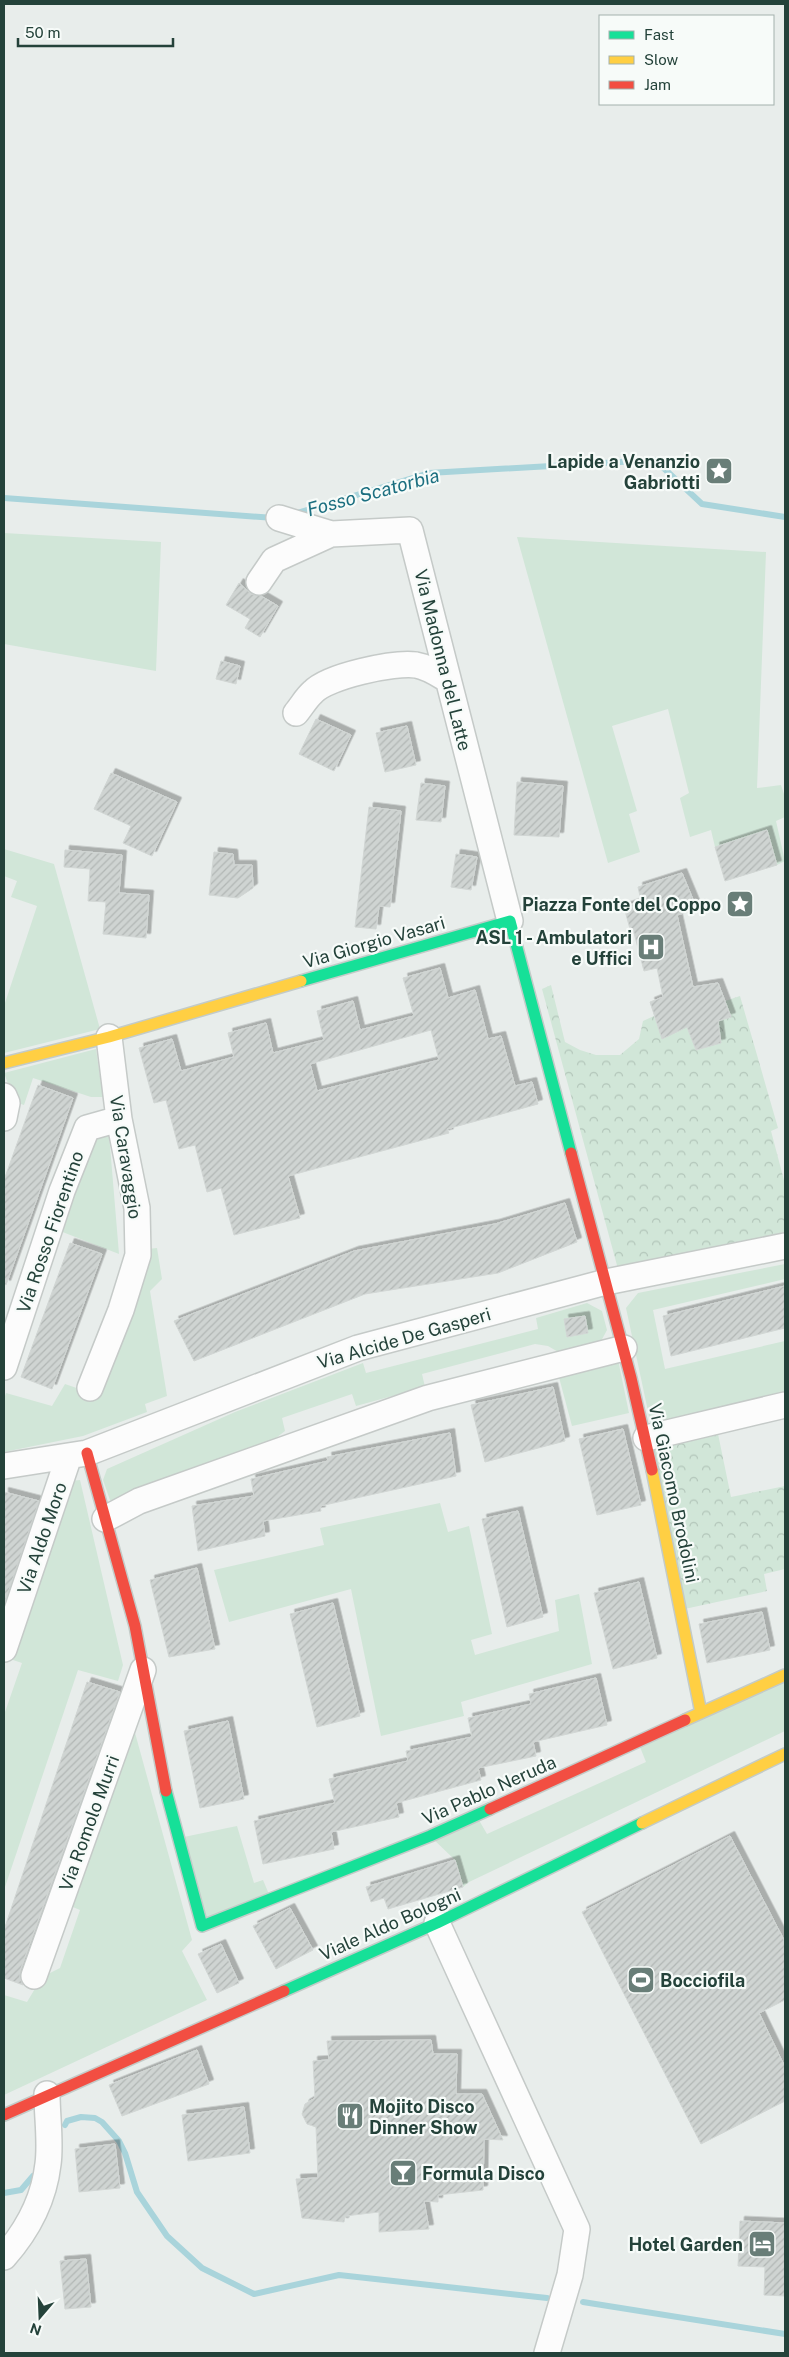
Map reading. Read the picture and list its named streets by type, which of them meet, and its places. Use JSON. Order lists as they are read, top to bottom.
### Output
{
  "streets": {
    "street": [
      "Via Madonna del Latte",
      "Via Giorgio Vasari",
      "Via Caravaggio",
      "Via Rosso Fiorentino",
      "Via Alcide De Gasperi",
      "Via Giacomo Brodolini",
      "Via Aldo Moro",
      "Via Pablo Neruda",
      "Via Romolo Murri",
      "Viale Aldo Bologni"
    ]
  },
  "crossings": [
    ["Via Madonna del Latte", "Via Giorgio Vasari"],
    ["Via Giorgio Vasari", "Via Caravaggio"],
    ["Via Caravaggio", "Via Rosso Fiorentino"],
    ["Via Alcide De Gasperi", "Via Giacomo Brodolini"],
    ["Via Alcide De Gasperi", "Via Aldo Moro"],
    ["Via Giacomo Brodolini", "Via Pablo Neruda"],
    ["Via Pablo Neruda", "Via Romolo Murri"]
  ],
  "water": ["Fosso Scatorbia"],
  "places": {
    "place": ["Lapide a Venanzio Gabriotti", "Piazza Fonte del Coppo"],
    "hospital": ["ASL 1 - Ambulatori e Uffici"],
    "sports": ["Bocciofila"],
    "restaurant": ["Mojito Disco Dinner Show"],
    "bar": ["Formula Disco"],
    "hotel": ["Hotel Garden"]
  },
  "legend": ["Fast", "Slow", "Jam"],
  "scale_bar": "50 m",
  "north": "bottom"
}
